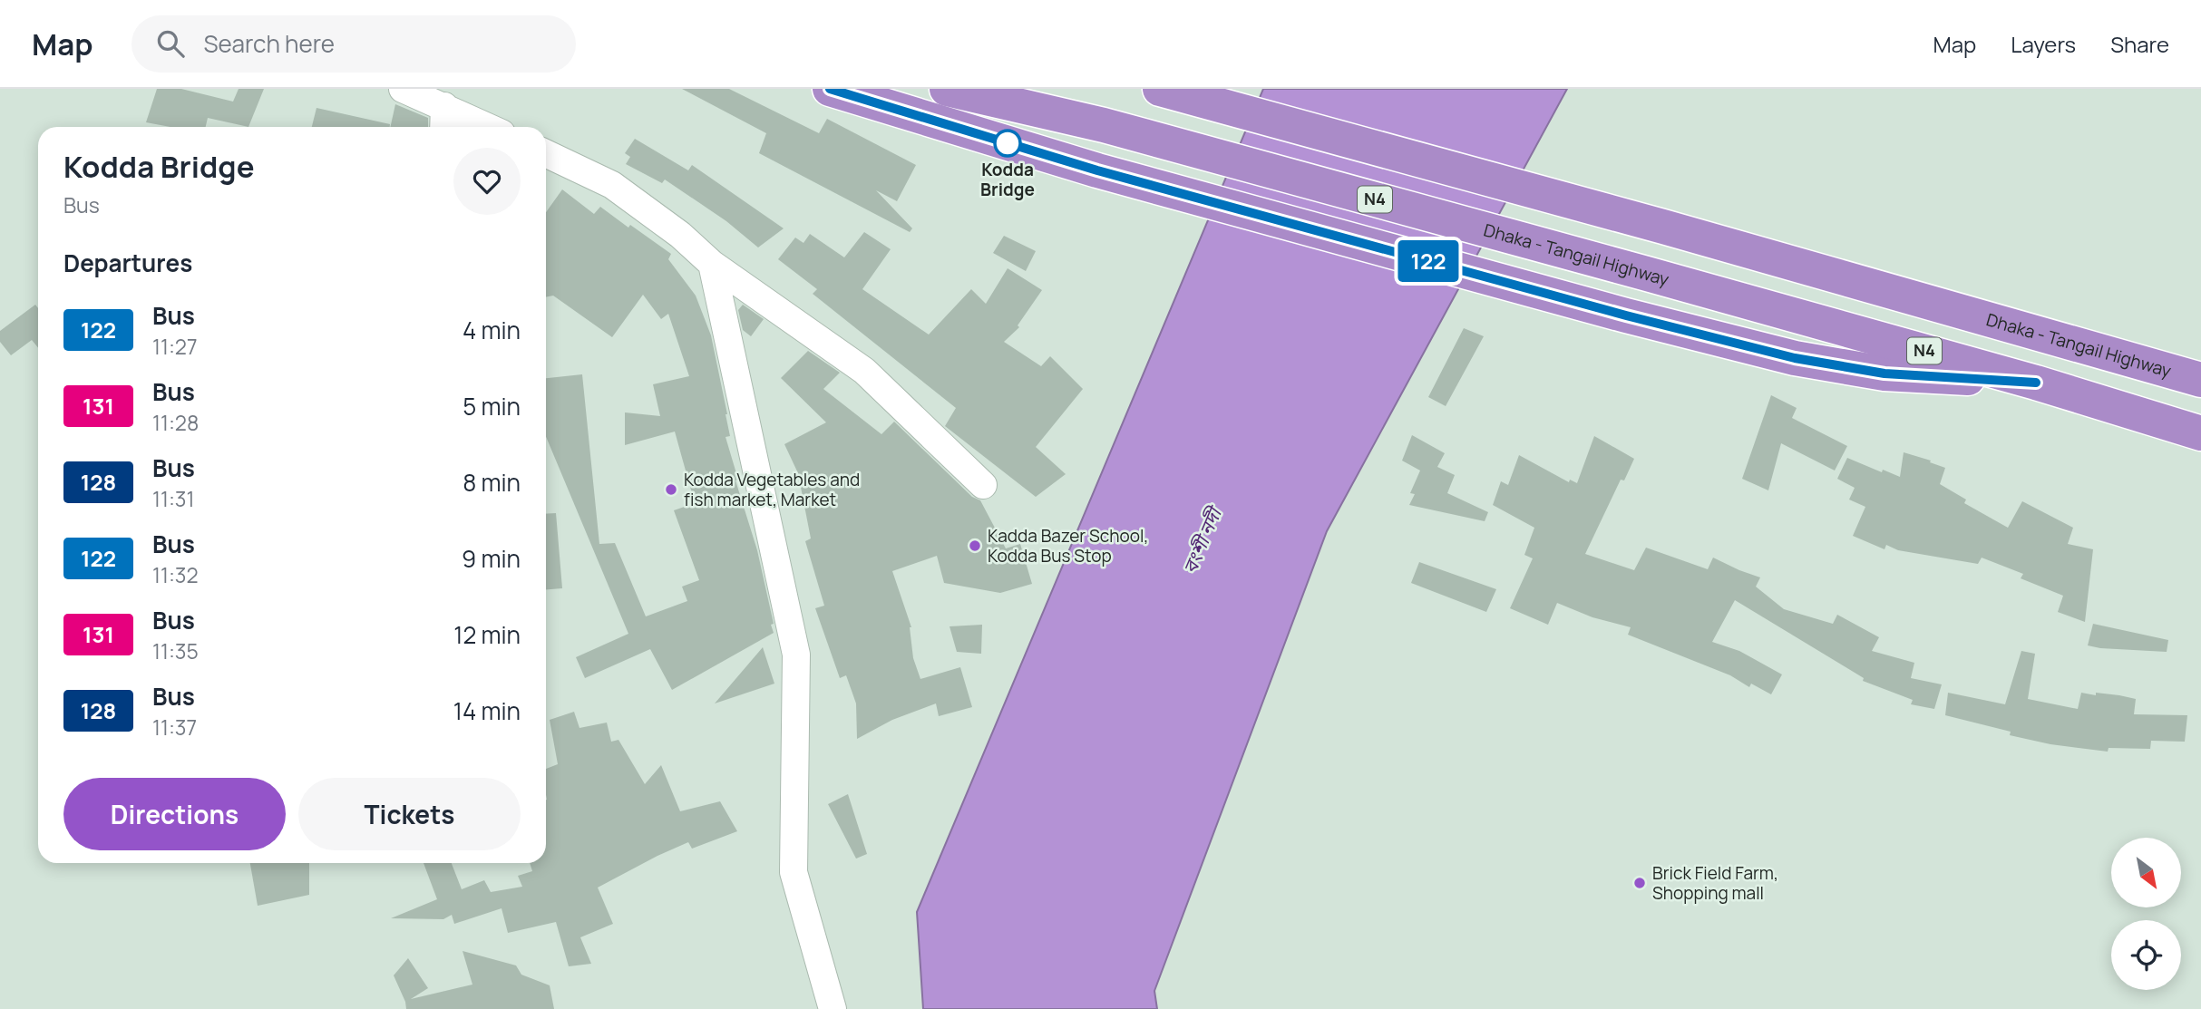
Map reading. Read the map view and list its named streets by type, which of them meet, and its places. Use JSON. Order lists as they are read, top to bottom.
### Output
{
  "streets": {
    "highway": ["N4", "Dhaka - Tangail Highway"]
  },
  "water": ["বংশী নদী"],
  "places": [
    "Kodda Bridge",
    "Kodda Vegetables and fish market, Market",
    "Kadda Bazer School, Kodda Bus Stop",
    "Brick Field Farm, Shopping mall"
  ],
  "lines": ["bus line 122"],
  "north": "bottom right",
  "page": {
    "header": "Map",
    "search": "Search here",
    "nav": ["Map", "Layers", "Share"],
    "on_map": "122",
    "heading": [
      ["Kodda Bridge", "Bus"],
      "Departures"
    ],
    "list": [
      {
        "mark": "122",
        "name": "Bus",
        "note": "11:27",
        "value": "4 min"
      },
      {
        "mark": "131",
        "name": "Bus",
        "note": "11:28",
        "value": "5 min"
      },
      {
        "mark": "128",
        "name": "Bus",
        "note": "11:31",
        "value": "8 min"
      },
      {
        "mark": "122",
        "name": "Bus",
        "note": "11:32",
        "value": "9 min"
      },
      {
        "mark": "131",
        "name": "Bus",
        "note": "11:35",
        "value": "12 min"
      },
      {
        "mark": "128",
        "name": "Bus",
        "note": "11:37",
        "value": "14 min"
      }
    ],
    "buttons": ["Directions", "Tickets"]
  }
}
